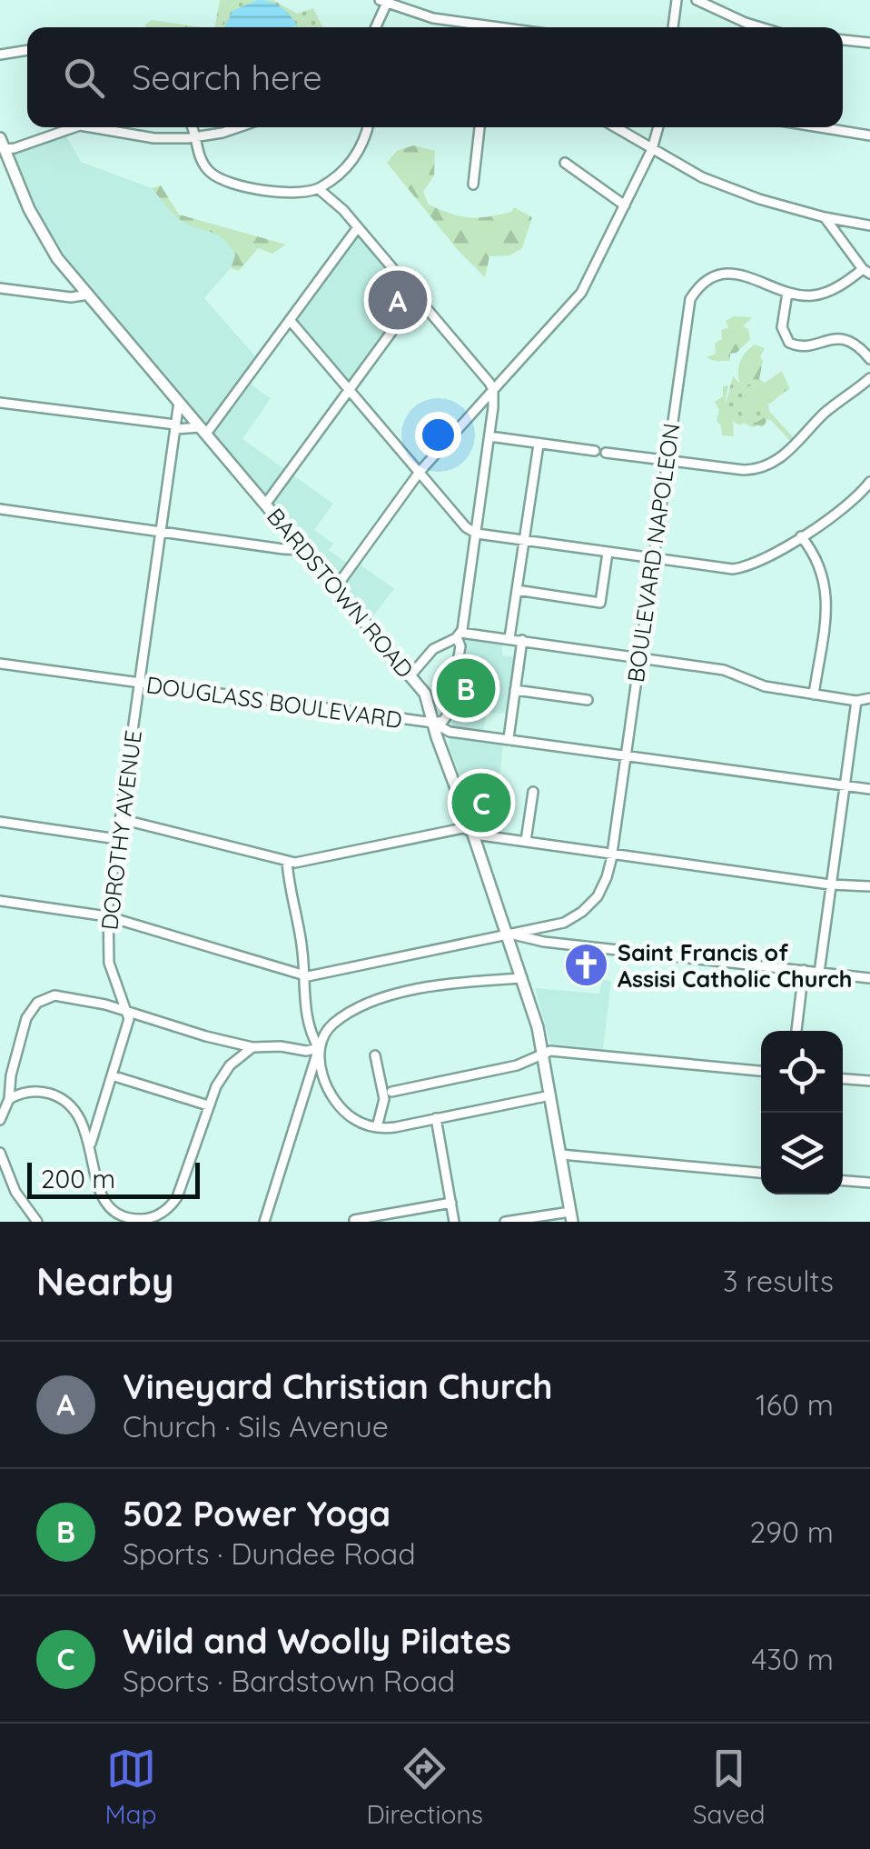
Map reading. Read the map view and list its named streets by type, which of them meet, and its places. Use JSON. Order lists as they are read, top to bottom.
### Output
{
  "streets": {
    "main road": ["BARDSTOWN ROAD"],
    "street": ["BOULEVARD NAPOLEON", "DOUGLASS BOULEVARD", "DOROTHY AVENUE"]
  },
  "crossings": [
    ["BOULEVARD NAPOLEON", "BARDSTOWN ROAD"],
    ["BOULEVARD NAPOLEON", "DOUGLASS BOULEVARD"],
    ["BARDSTOWN ROAD", "DOUGLASS BOULEVARD"],
    ["BARDSTOWN ROAD", "DOROTHY AVENUE"],
    ["DOUGLASS BOULEVARD", "DOROTHY AVENUE"]
  ],
  "places": {
    "church": ["Saint Francis of Assisi Catholic Church"]
  },
  "scale_bar": "200 m",
  "page": {
    "search": "Search here",
    "pins": ["A", "B", "C"],
    "scale": "200 m",
    "heading": ["Nearby", "3 results"],
    "list": [
      {
        "mark": "A",
        "name": "Vineyard Christian Church",
        "note": "Church · Sils Avenue",
        "value": "160 m"
      },
      {
        "mark": "B",
        "name": "502 Power Yoga",
        "note": "Sports · Dundee Road",
        "value": "290 m"
      },
      {
        "mark": "C",
        "name": "Wild and Woolly Pilates",
        "note": "Sports · Bardstown Road",
        "value": "430 m"
      }
    ],
    "nav": ["Map", "Directions", "Saved"]
  }
}
